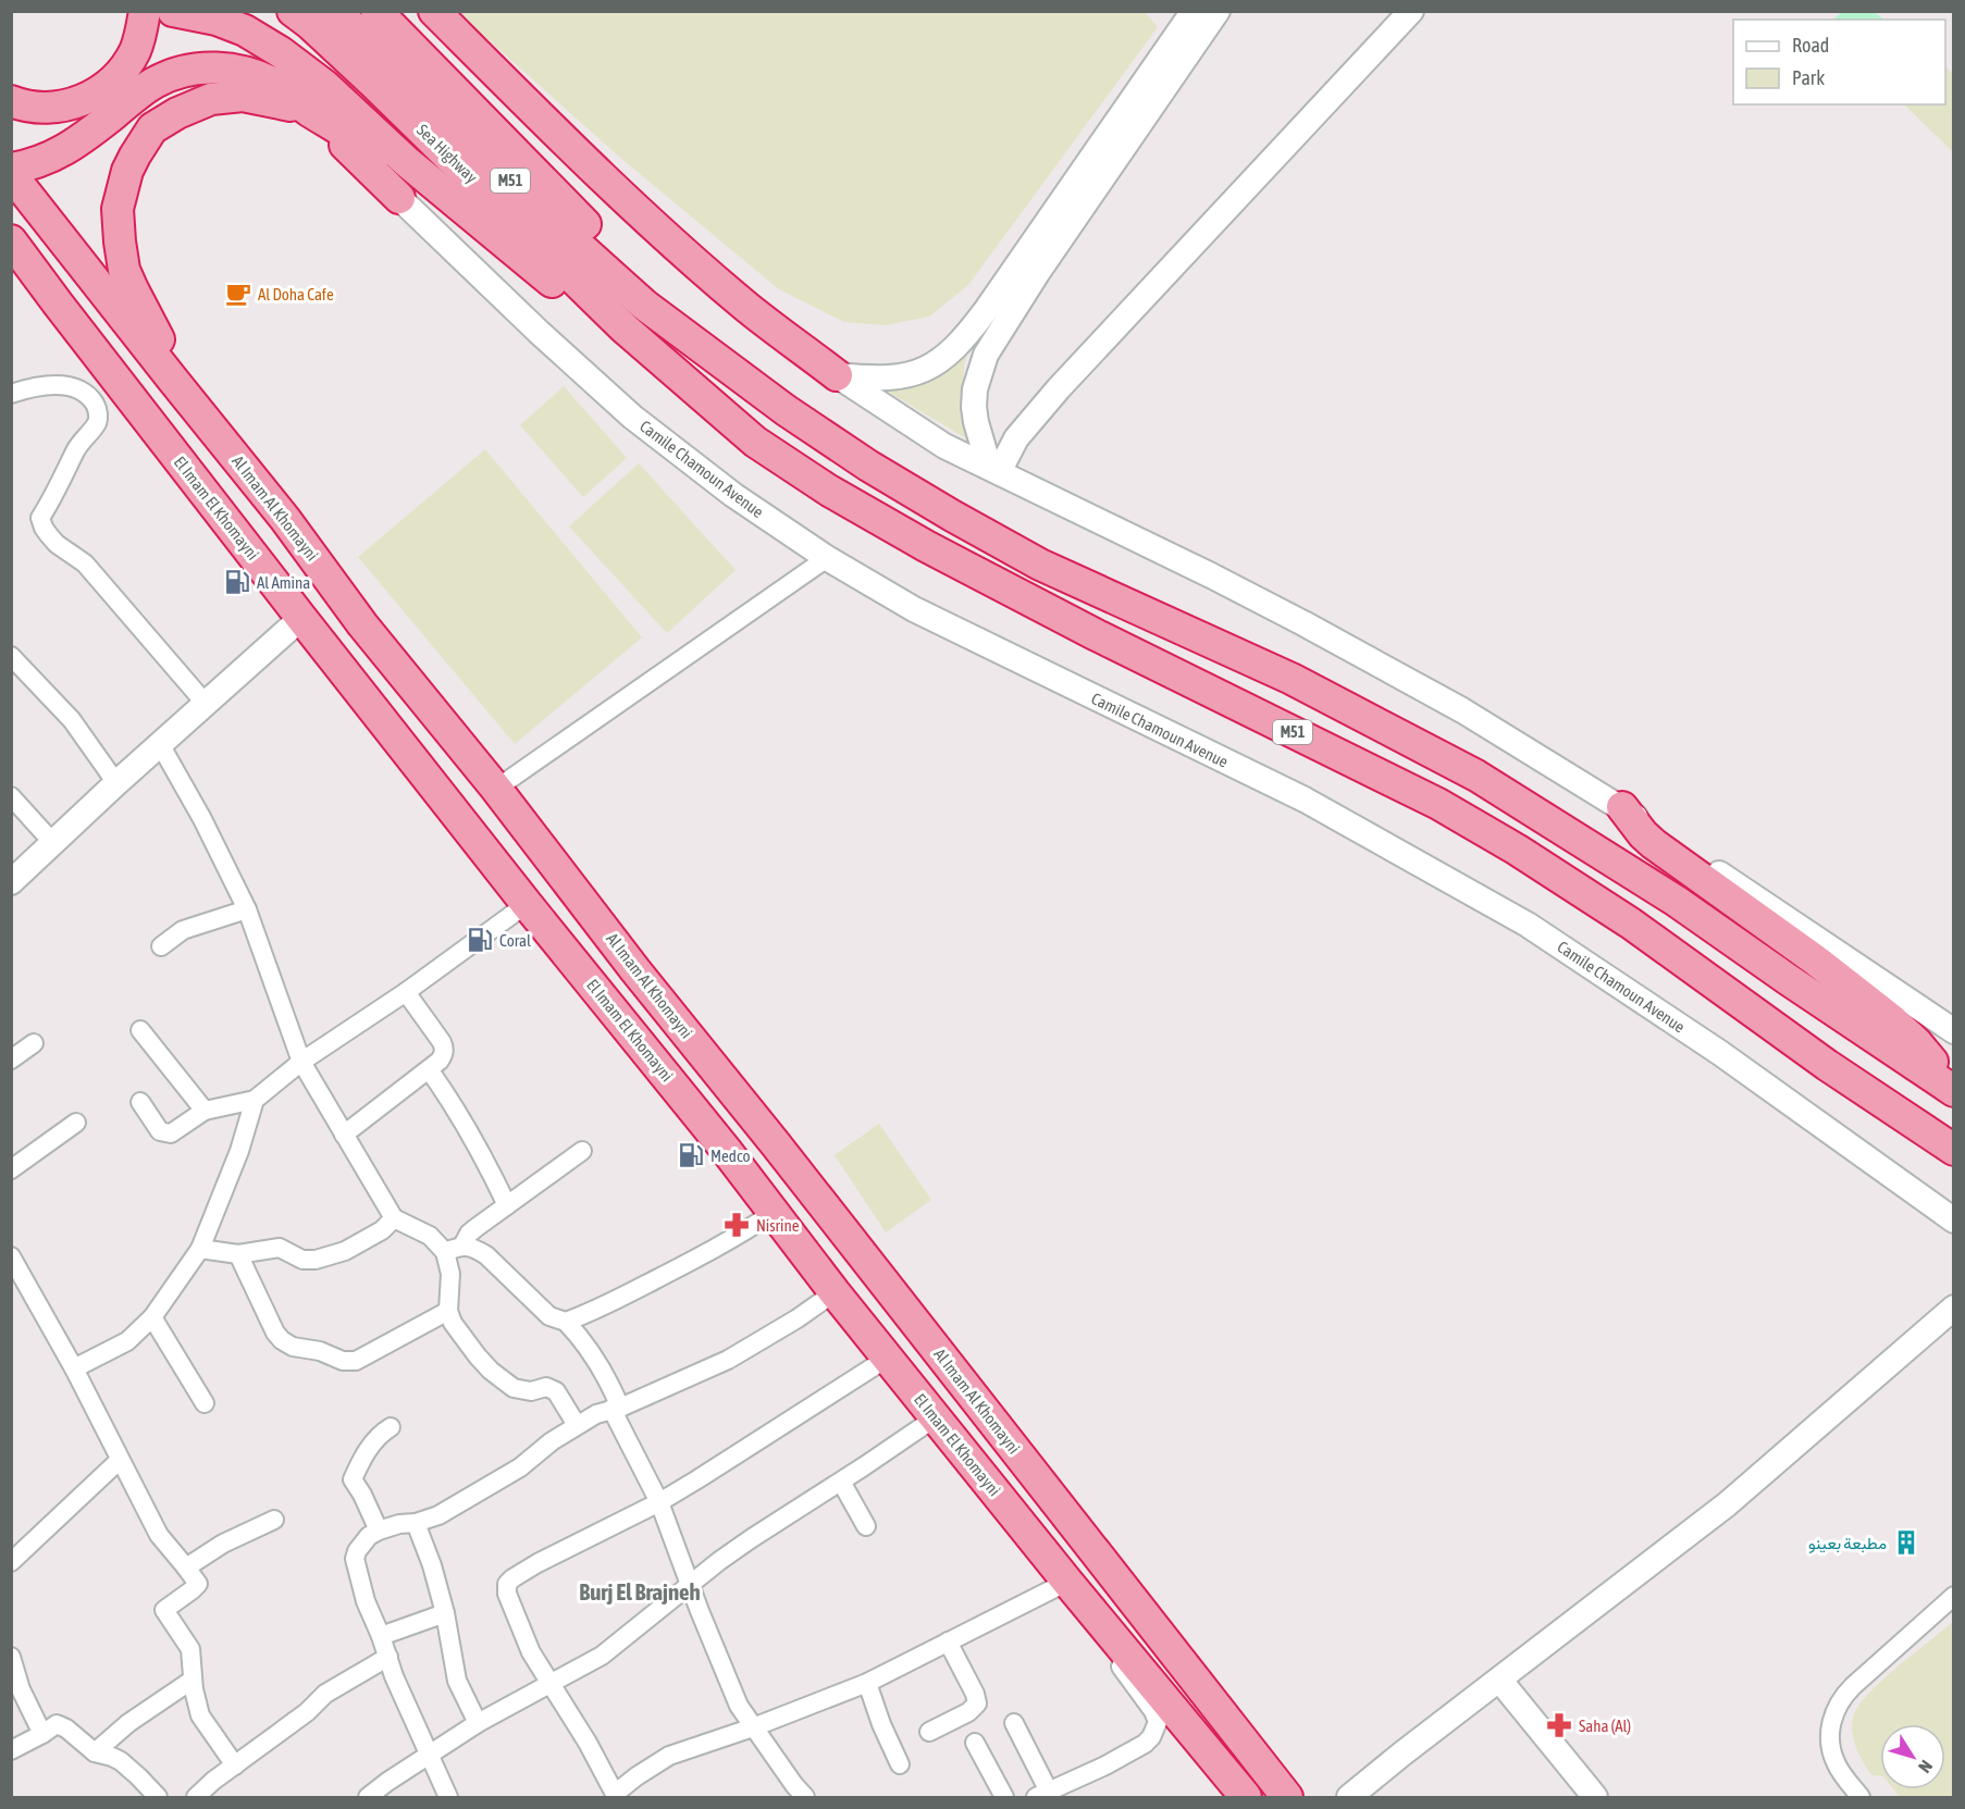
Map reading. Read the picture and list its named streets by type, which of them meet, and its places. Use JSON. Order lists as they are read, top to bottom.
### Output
{
  "streets": {
    "highway": [
      "Sea Highway",
      "M51",
      "El Imam El Khomayni",
      "Al Imam Al Khomayni"
    ],
    "street": ["Camile Chamoun Avenue"]
  },
  "crossings": [
    ["Sea Highway", "M51"]
  ],
  "districts": ["Burj El Brajneh"],
  "places": {
    "cafe": ["Al Doha Cafe"],
    "fuel station": ["Al Amina", "Coral", "Medco"],
    "pharmacy": ["Nisrine", "Saha (Al)"],
    "building": ["مطبعة بعينو"]
  },
  "legend": ["Road", "Park"],
  "north": "bottom right"
}
